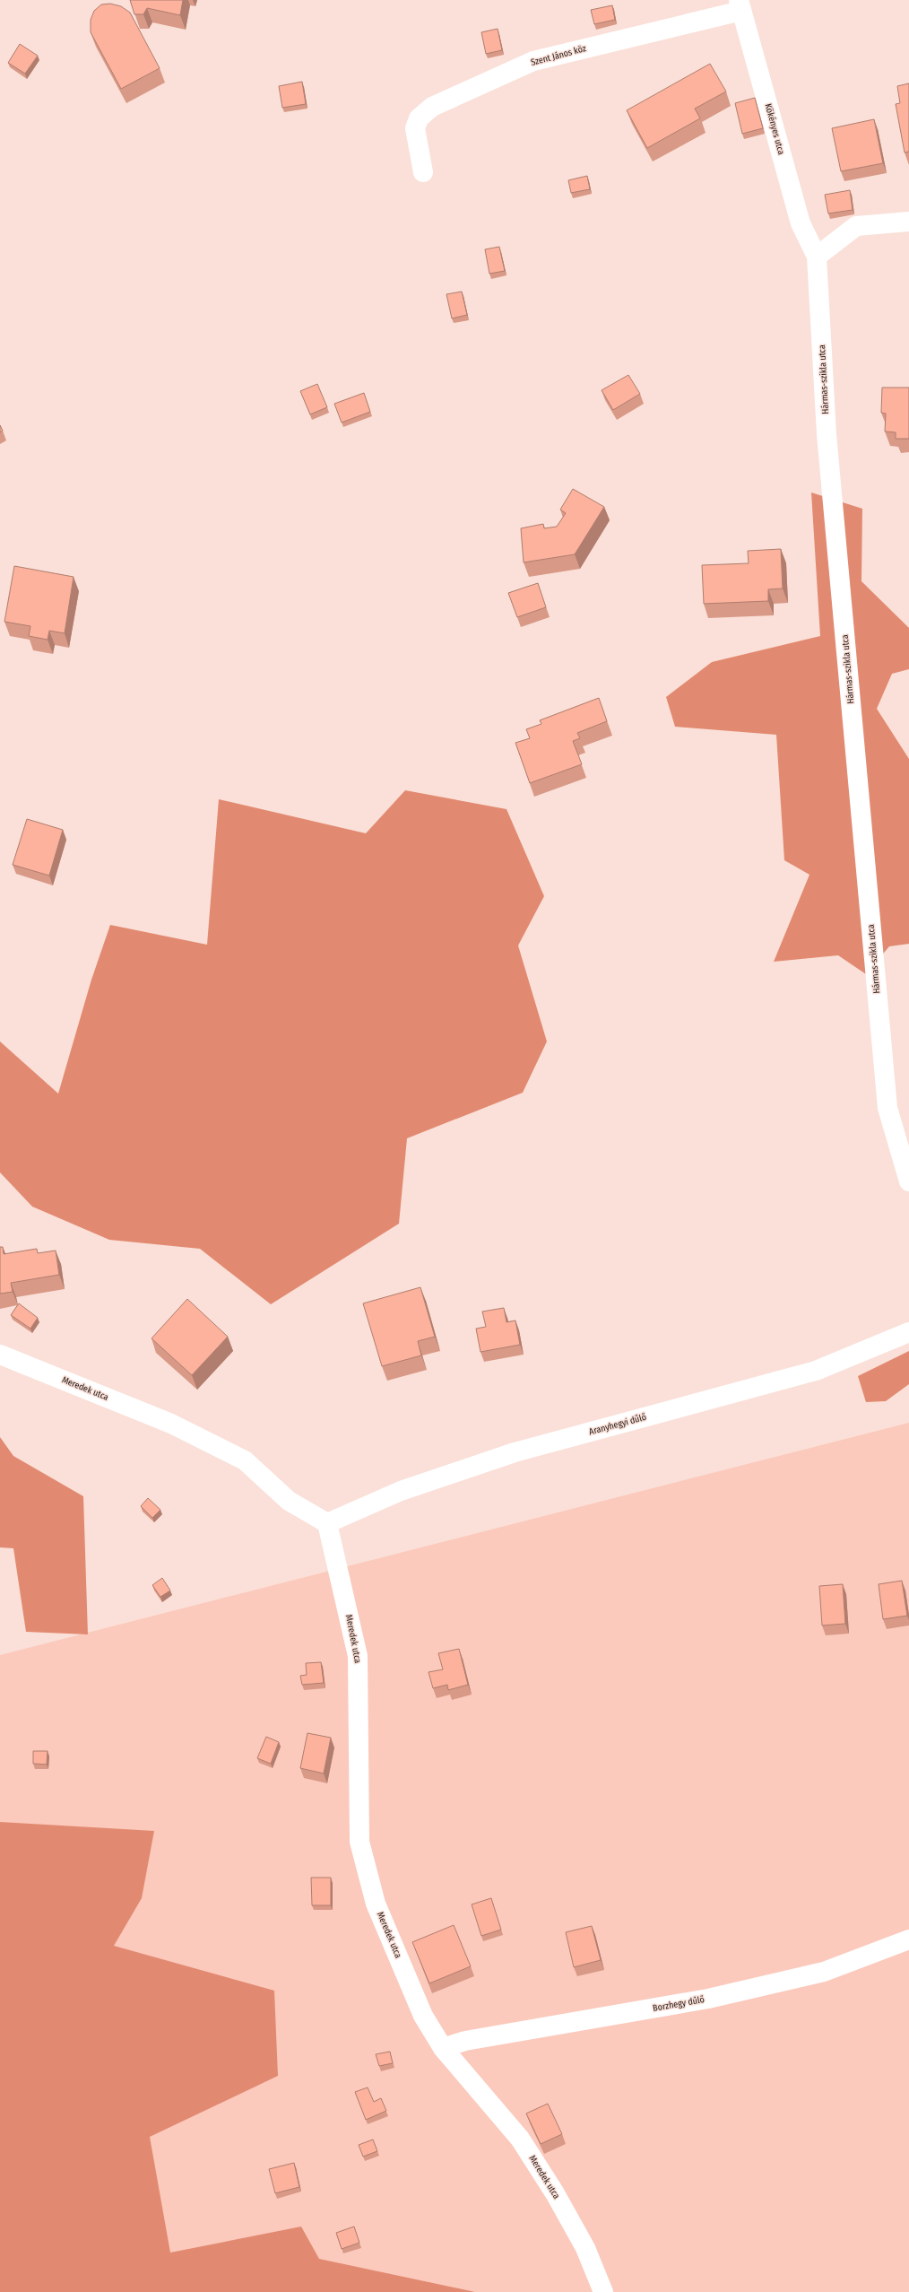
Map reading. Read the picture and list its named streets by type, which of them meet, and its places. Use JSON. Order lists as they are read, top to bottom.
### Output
{
  "streets": {
    "street": [
      "Szent János köz",
      "Kökényes utca",
      "Hármas-szikla utca",
      "Meredek utca",
      "Aranyhegyi dűlő",
      "Borzhegy dűlő"
    ]
  },
  "crossings": [
    ["Szent János köz", "Kökényes utca"],
    ["Kökényes utca", "Hármas-szikla utca"],
    ["Meredek utca", "Aranyhegyi dűlő"],
    ["Meredek utca", "Borzhegy dűlő"]
  ]
}
